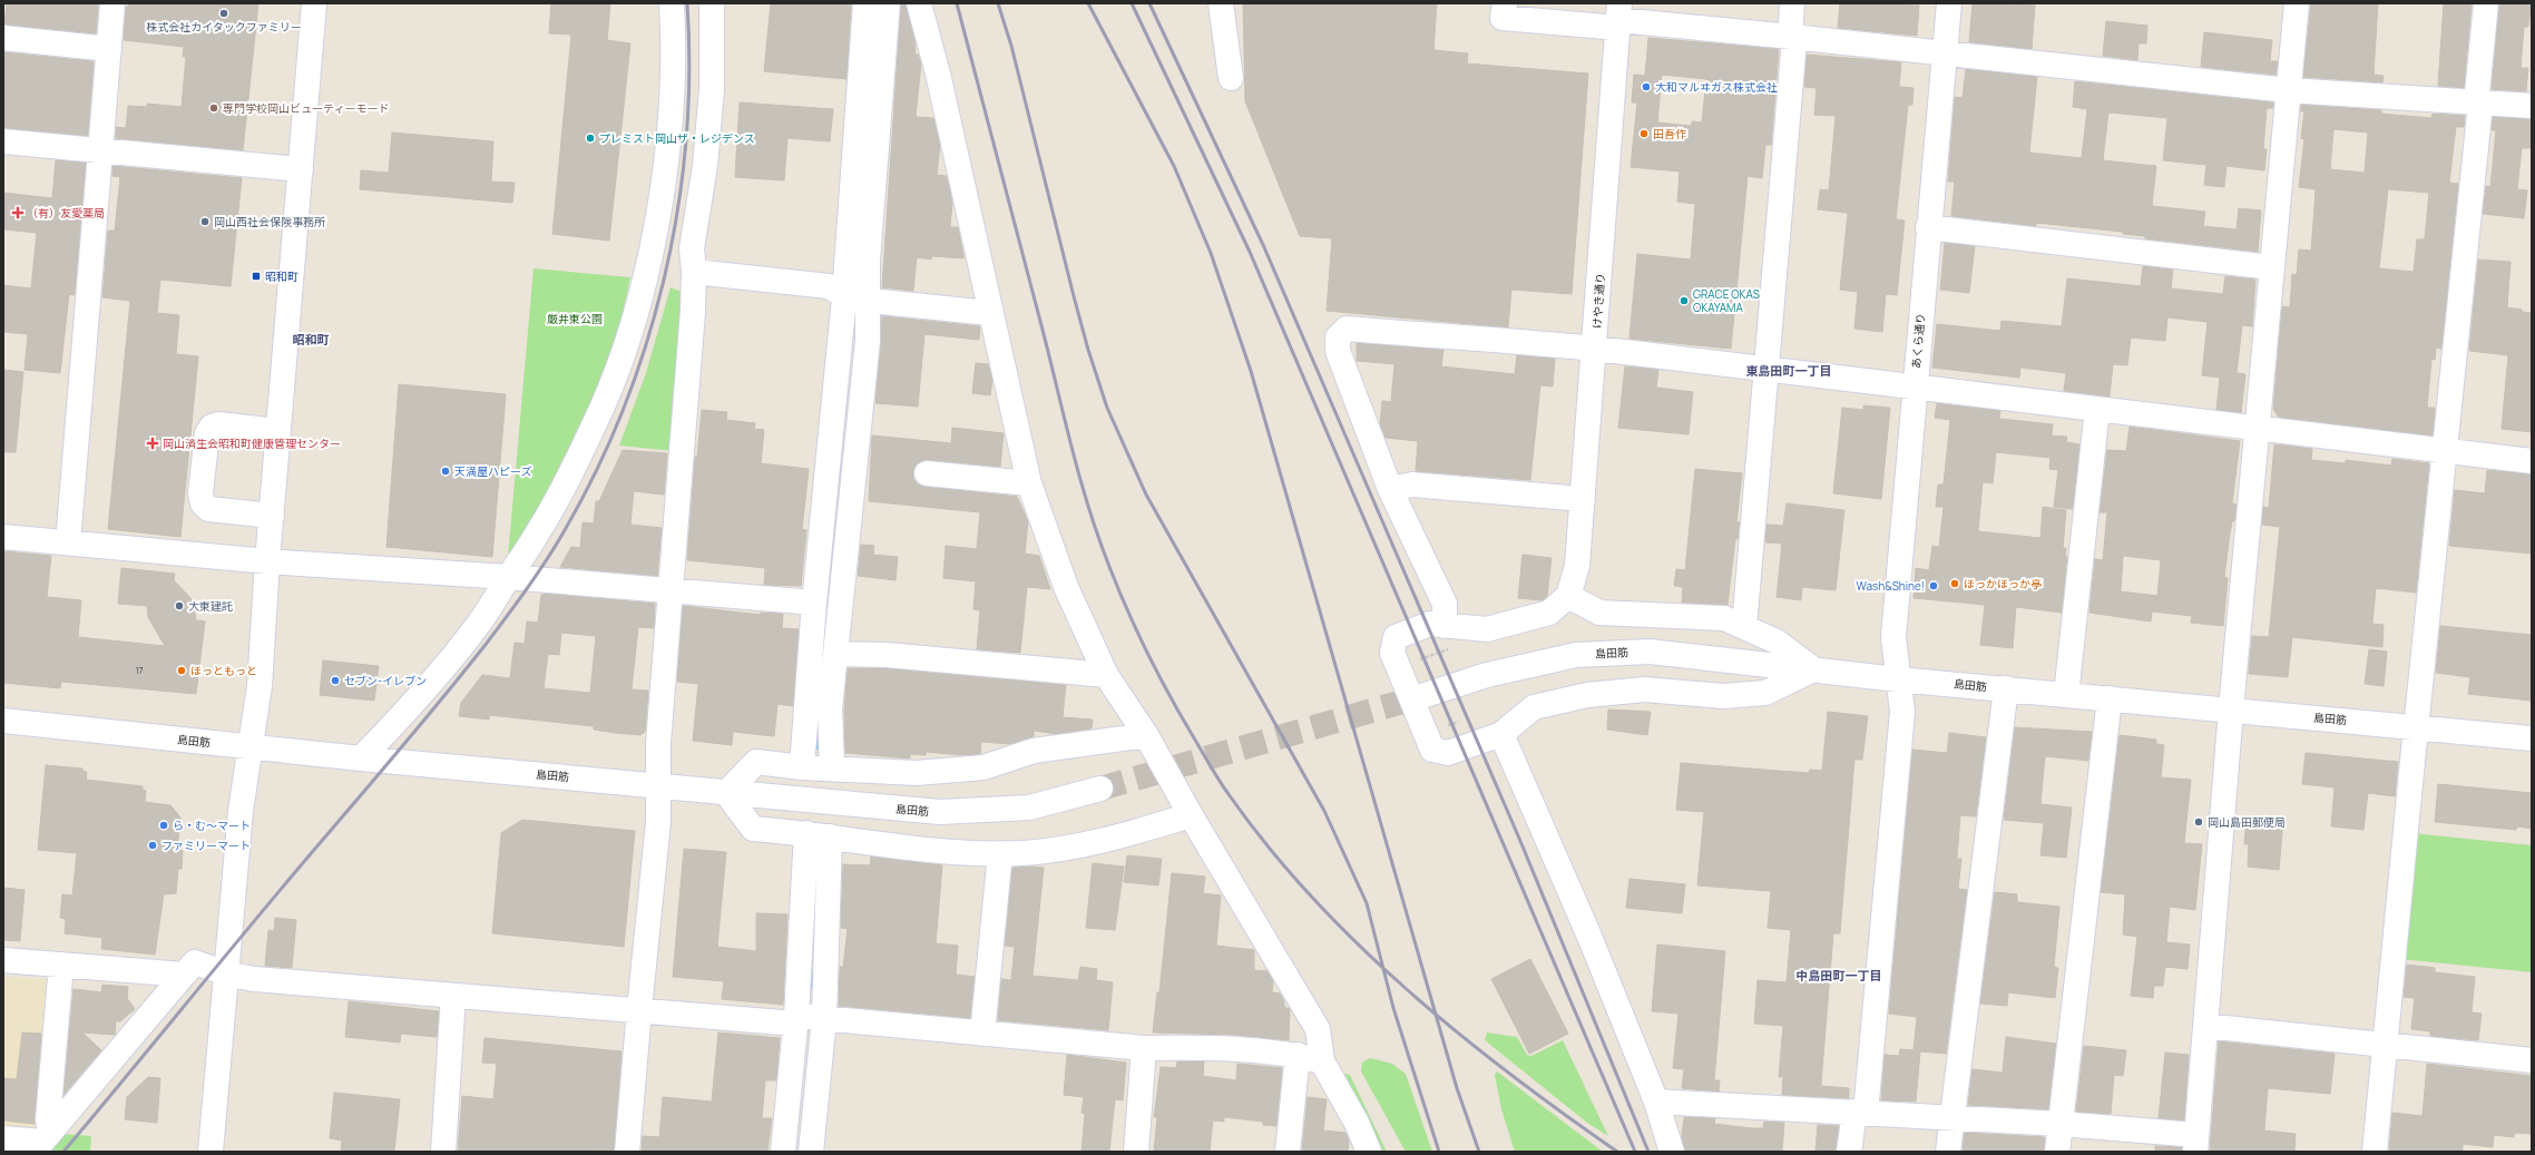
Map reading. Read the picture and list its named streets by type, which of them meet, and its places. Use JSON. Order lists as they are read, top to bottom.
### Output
{
  "streets": {
    "street": ["けやき通り", "あくら通り", "島田筋"]
  },
  "crossings": [
    ["あくら通り", "島田筋"]
  ],
  "districts": ["昭和町", "東島田町一丁目", "中島田町一丁目"],
  "parks": ["厳井東公園"],
  "places": {
    "other": [
      "株式会社カイタックファミリー",
      "大和マルヰガス株式会社",
      "専門学校岡山ビューティーモード",
      "田吾作",
      "プレミスト岡山ザ・レジデンス",
      "岡山西社会保険事務所",
      "GRACE OKAS OKAYAMA",
      "天満屋ハピーズ",
      "ほっかほっか亭",
      "Wash&Shine!",
      "大東建託",
      "ほっともっと",
      "セブン-イレブン",
      "岡山島田郵便局",
      "ら・む〜マート",
      "ファミリーマート"
    ],
    "health": ["（有）友愛薬局", "岡山済生会昭和町健康管理センター"],
    "transit": ["昭和町"]
  },
  "house_numbers": ["17"]
}
